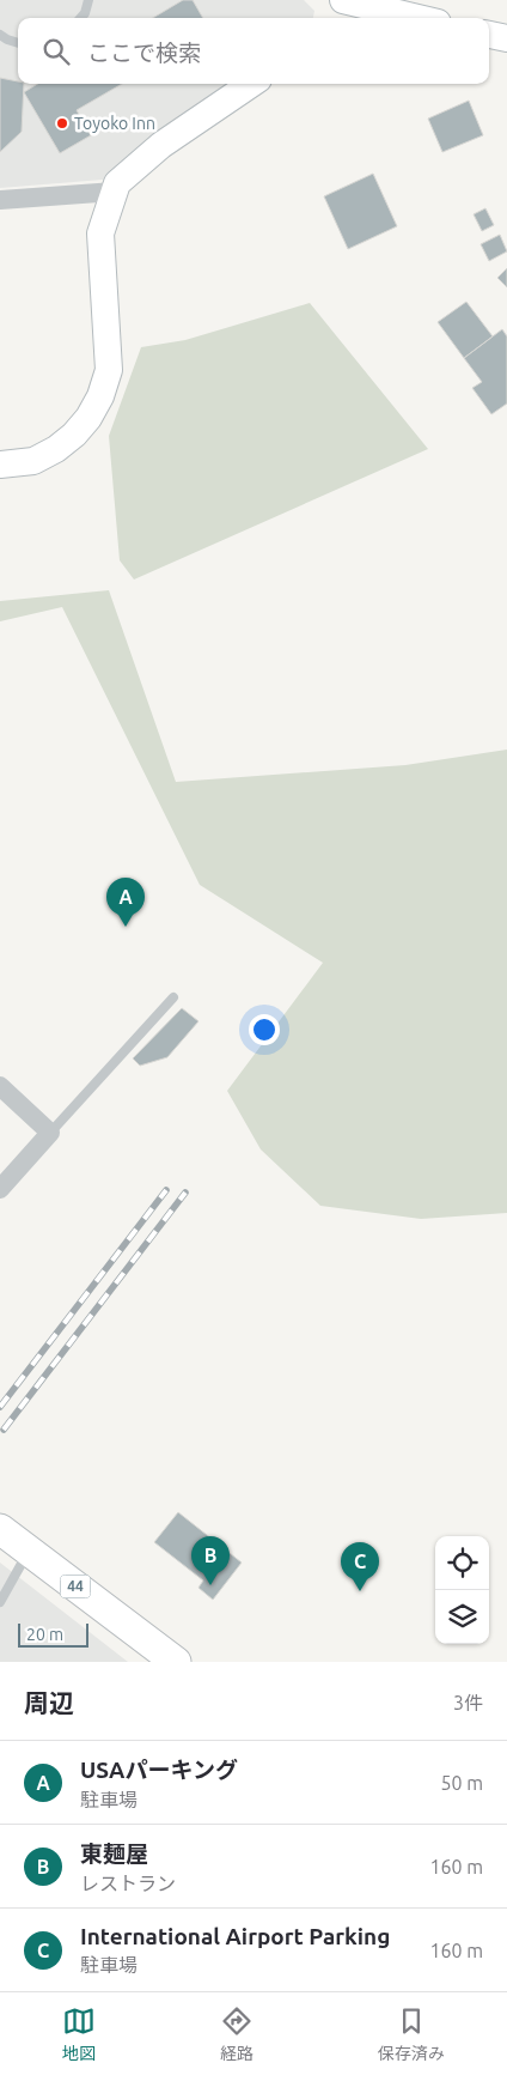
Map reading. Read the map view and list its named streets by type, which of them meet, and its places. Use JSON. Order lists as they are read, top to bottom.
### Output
{
  "streets": {
    "main road": ["44"]
  },
  "places": ["Toyoko Inn"],
  "scale_bar": "20 m",
  "page": {
    "search": "ここで検索",
    "pins": ["A", "B", "C"],
    "scale": "20 m",
    "heading": ["周辺", "3件"],
    "list": [
      {
        "mark": "A",
        "name": "USAパーキング",
        "note": "駐車場",
        "value": "50 m"
      },
      {
        "mark": "B",
        "name": "東麺屋",
        "note": "レストラン",
        "value": "160 m"
      },
      {
        "mark": "C",
        "name": "International Airport Parking",
        "note": "駐車場",
        "value": "160 m"
      }
    ],
    "nav": ["地図", "経路", "保存済み"]
  }
}
